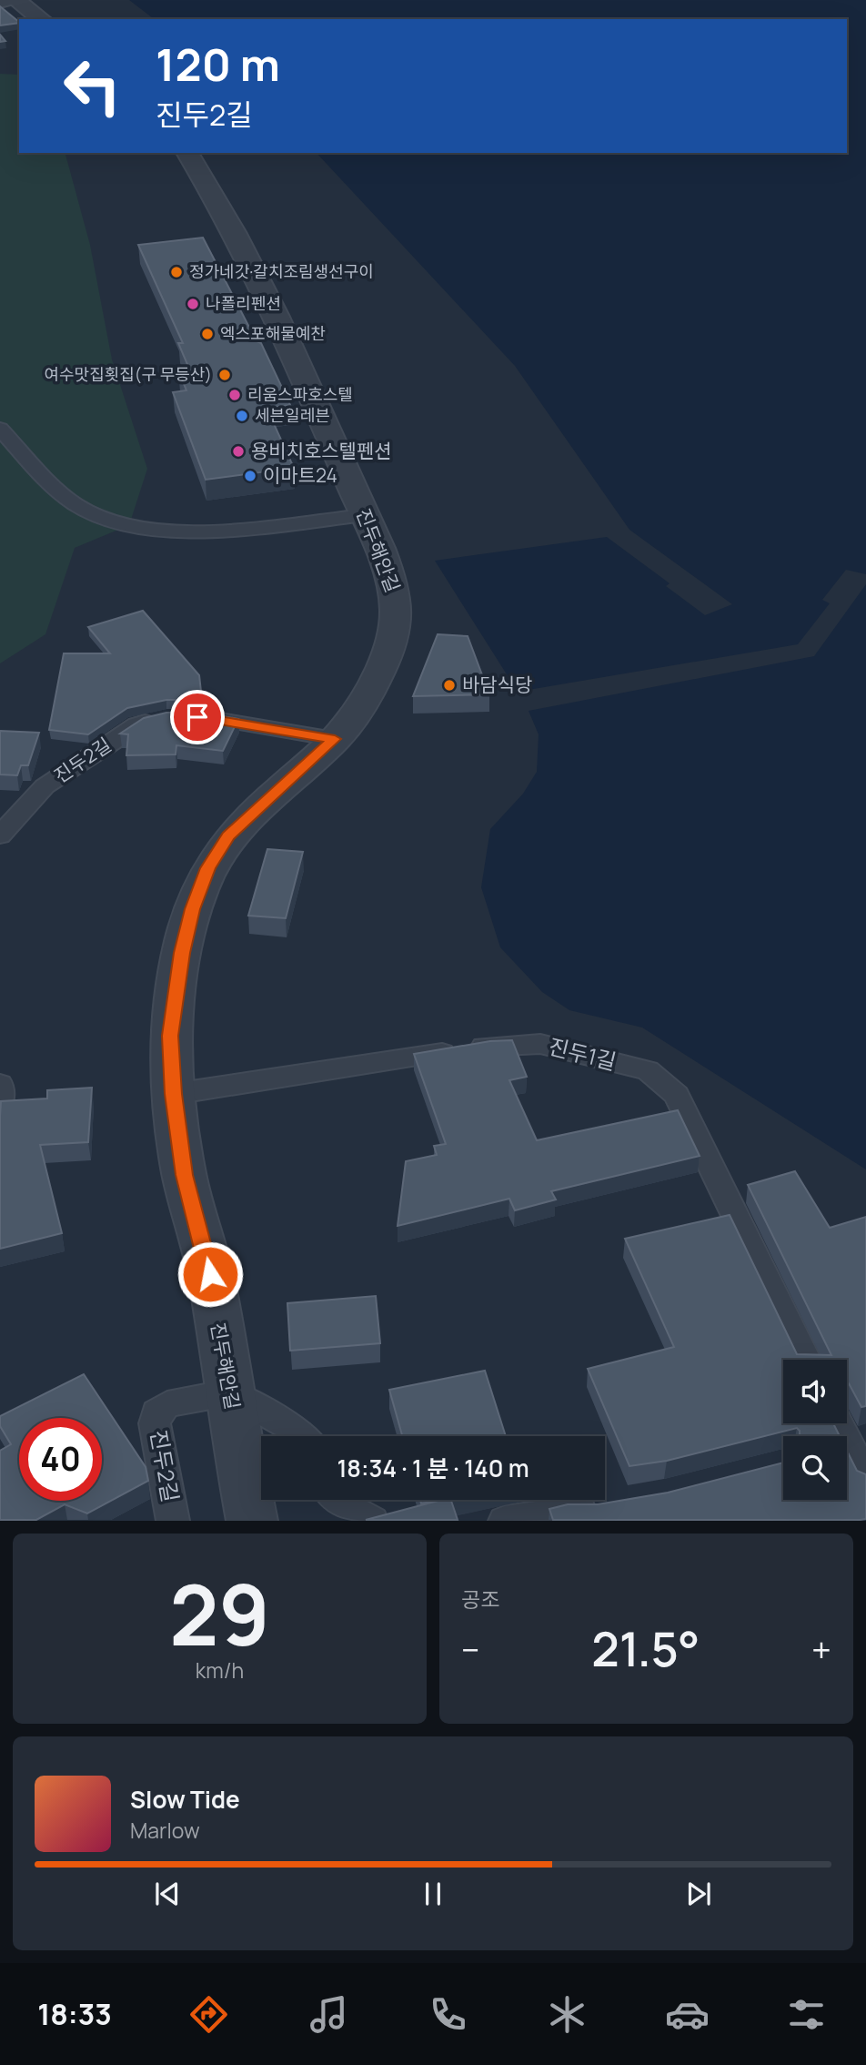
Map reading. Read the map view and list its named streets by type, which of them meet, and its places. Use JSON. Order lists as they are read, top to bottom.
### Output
{
  "streets": {
    "street": ["진두해안길"],
    "lane": ["진두2길", "진두1길"]
  },
  "crossings": [
    ["진두해안길", "진두2길"],
    ["진두해안길", "진두1길"]
  ],
  "places": [
    "정가네갓·갈치조림생선구이",
    "나폴리펜션",
    "엑스포해물예찬",
    "여수맛집횟집(구 무등산)",
    "리움스파호스텔",
    "세븐일레븐",
    "용비치호스텔펜션",
    "이마트24",
    "바담식당"
  ],
  "page": {
    "turn": ["120 m", "진두2길"],
    "limit": "40",
    "trip": "18:34 · 1 분 · 140 m",
    "tile": [
      ["29", "km/h"],
      "공조"
    ],
    "heat": ["−", "21.5°", "+"],
    "song": ["Slow Tide", "Marlow"],
    "tabs": "18:33"
  }
}
